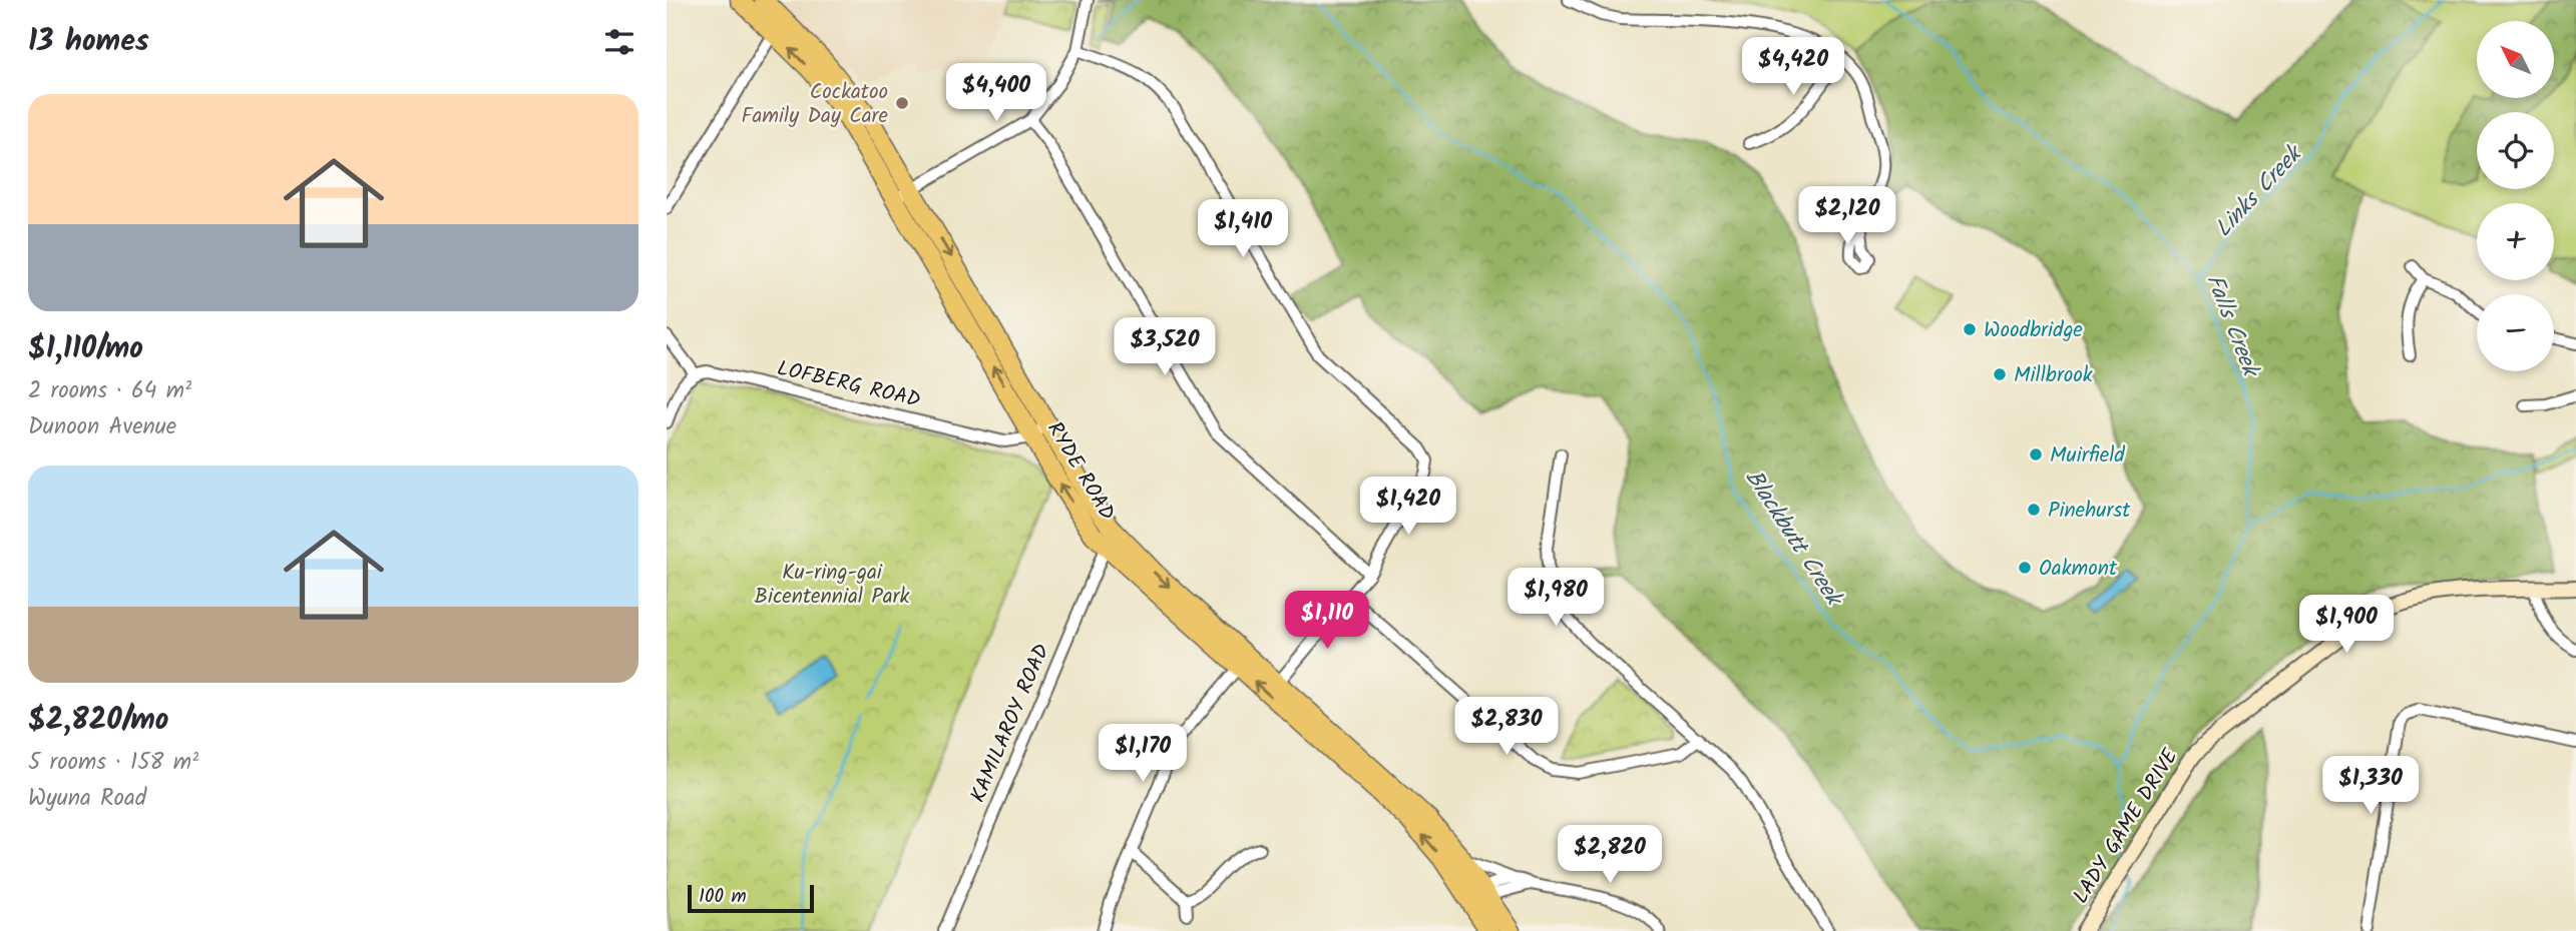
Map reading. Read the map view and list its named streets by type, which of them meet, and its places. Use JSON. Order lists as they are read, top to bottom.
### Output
{
  "streets": {
    "highway": ["RYDE ROAD"],
    "main road": ["LADY GAME DRIVE"],
    "street": ["LOFBERG ROAD", "KAMILAROY ROAD"]
  },
  "crossings": [
    ["LOFBERG ROAD", "RYDE ROAD"],
    ["RYDE ROAD", "KAMILAROY ROAD"]
  ],
  "water": ["Links Creek", "Falls Creek", "Blackbutt Creek"],
  "parks": ["Ku-ring-gai Bicentennial Park"],
  "places": [
    "Cockatoo Family Day Care",
    "Woodbridge",
    "Millbrook",
    "Muirfield",
    "Pinehurst",
    "Oakmont"
  ],
  "scale_bar": "100 m",
  "north": "top left",
  "page": {
    "heading": "13 homes",
    "map_buttons": ["+", "−"],
    "price": [
      "$4,420",
      "$4,400",
      "$2,120",
      "$1,410",
      "$3,520",
      "$1,420",
      "$1,980",
      "$1,110",
      "$1,900",
      "$2,830",
      "$1,170",
      "$1,330",
      "$2,820"
    ],
    "list": [
      {
        "name": "$1,110/mo",
        "note": "2 rooms · 64 m² · Dunoon Avenue"
      },
      {
        "name": "$2,820/mo",
        "note": "5 rooms · 158 m² · Wyuna Road"
      }
    ],
    "scale": "100 m"
  }
}
